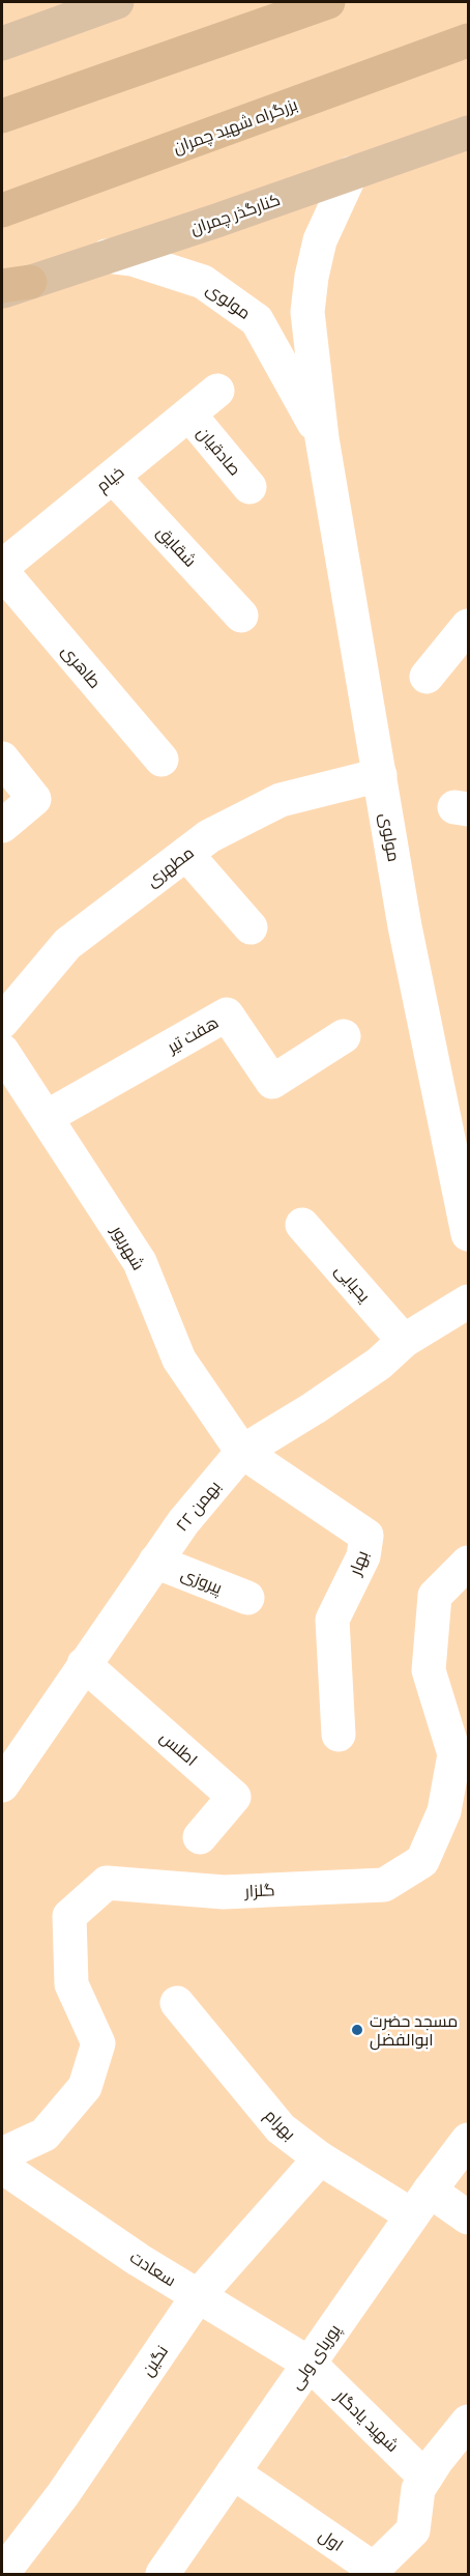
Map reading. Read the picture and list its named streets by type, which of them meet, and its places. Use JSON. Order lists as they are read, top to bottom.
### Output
{
  "streets": {
    "highway": ["بزرگراه شهید چمران"],
    "main road": ["کنارگذر چمران"],
    "street": [
      "مولوی",
      "صادقیان",
      "خیام",
      "شقایق",
      "طاهری",
      "مطهری",
      "هفت تیر",
      "شهریور",
      "یحیایی",
      "۲۲ بهمن",
      "بهار",
      "پیروزی",
      "اطلس",
      "گلزار",
      "بهرام",
      "سعادت",
      "پوریای ولی",
      "نگین",
      "شهید یادگار",
      "اول"
    ]
  },
  "crossings": [
    ["کنارگذر چمران", "مولوی"],
    ["مولوی", "مطهری"],
    ["صادقیان", "خیام"],
    ["خیام", "شقایق"],
    ["هفت تیر", "شهریور"],
    ["شهریور", "۲۲ بهمن"],
    ["شهریور", "بهار"],
    ["یحیایی", "۲۲ بهمن"],
    ["۲۲ بهمن", "بهار"],
    ["۲۲ بهمن", "پیروزی"],
    ["۲۲ بهمن", "اطلس"],
    ["بهرام", "پوریای ولی"],
    ["بهرام", "نگین"],
    ["سعادت", "پوریای ولی"],
    ["سعادت", "نگین"],
    ["سعادت", "شهید یادگار"],
    ["پوریای ولی", "شهید یادگار"],
    ["پوریای ولی", "اول"],
    ["شهید یادگار", "اول"]
  ],
  "places": ["مسجد حضرت ابوالفضل"]
}
